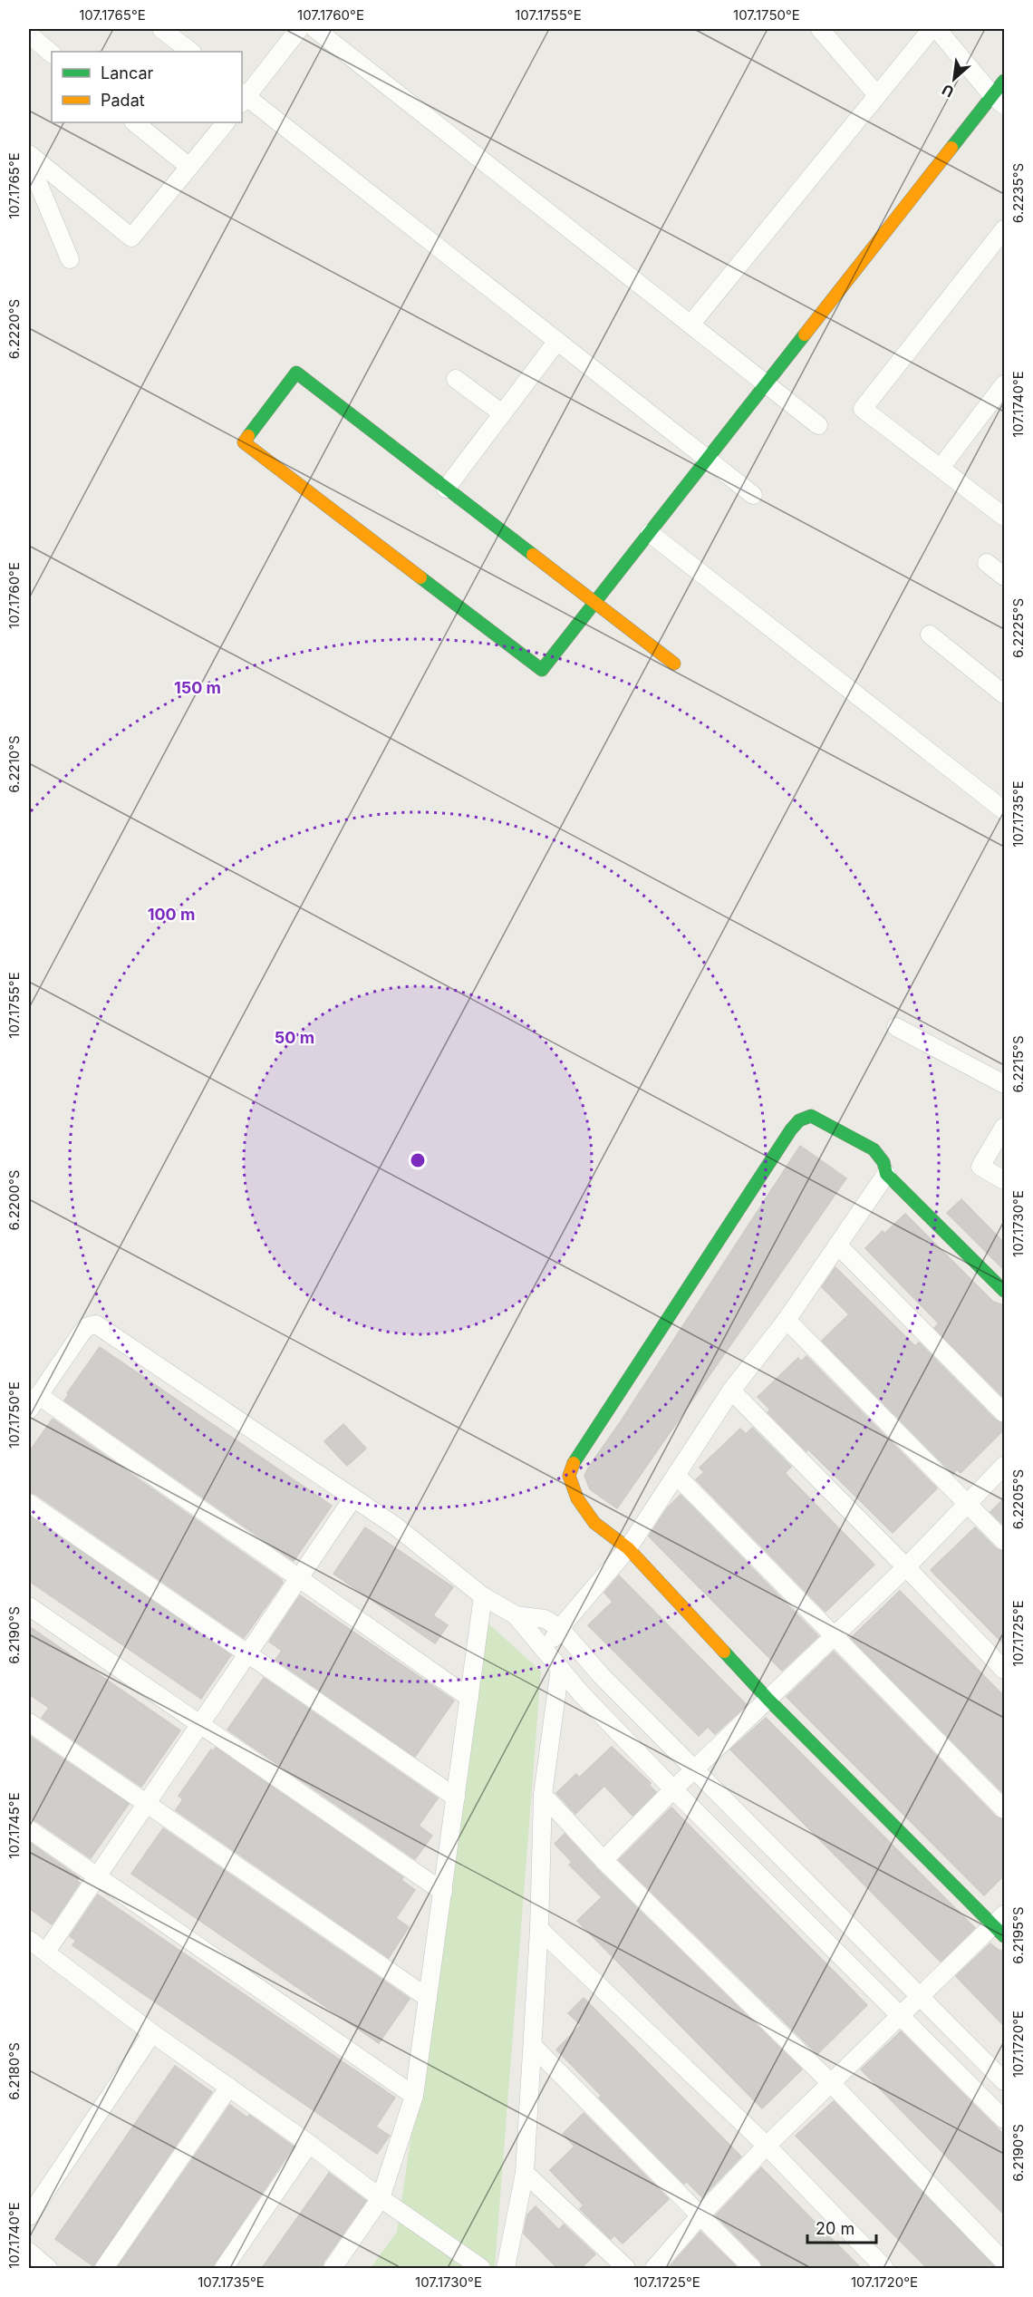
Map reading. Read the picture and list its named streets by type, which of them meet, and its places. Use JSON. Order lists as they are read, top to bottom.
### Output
{
  "legend": ["Lancar", "Padat"],
  "scale_bar": "20 m",
  "north": "bottom left",
  "coordinates": [
    "107.1765°E",
    "107.1760°E",
    "107.1755°E",
    "107.1750°E",
    "6.2235°S",
    "6.2220°S",
    "107.1740°E",
    "6.2225°S",
    "6.2210°S",
    "107.1735°E",
    "6.2215°S",
    "6.2200°S",
    "107.1730°E",
    "6.2205°S",
    "107.1725°E",
    "6.2190°S",
    "107.1745°E",
    "6.2195°S",
    "107.1720°E",
    "6.2180°S"
  ],
  "rings": ["150 m", "100 m", "50 m"]
}
